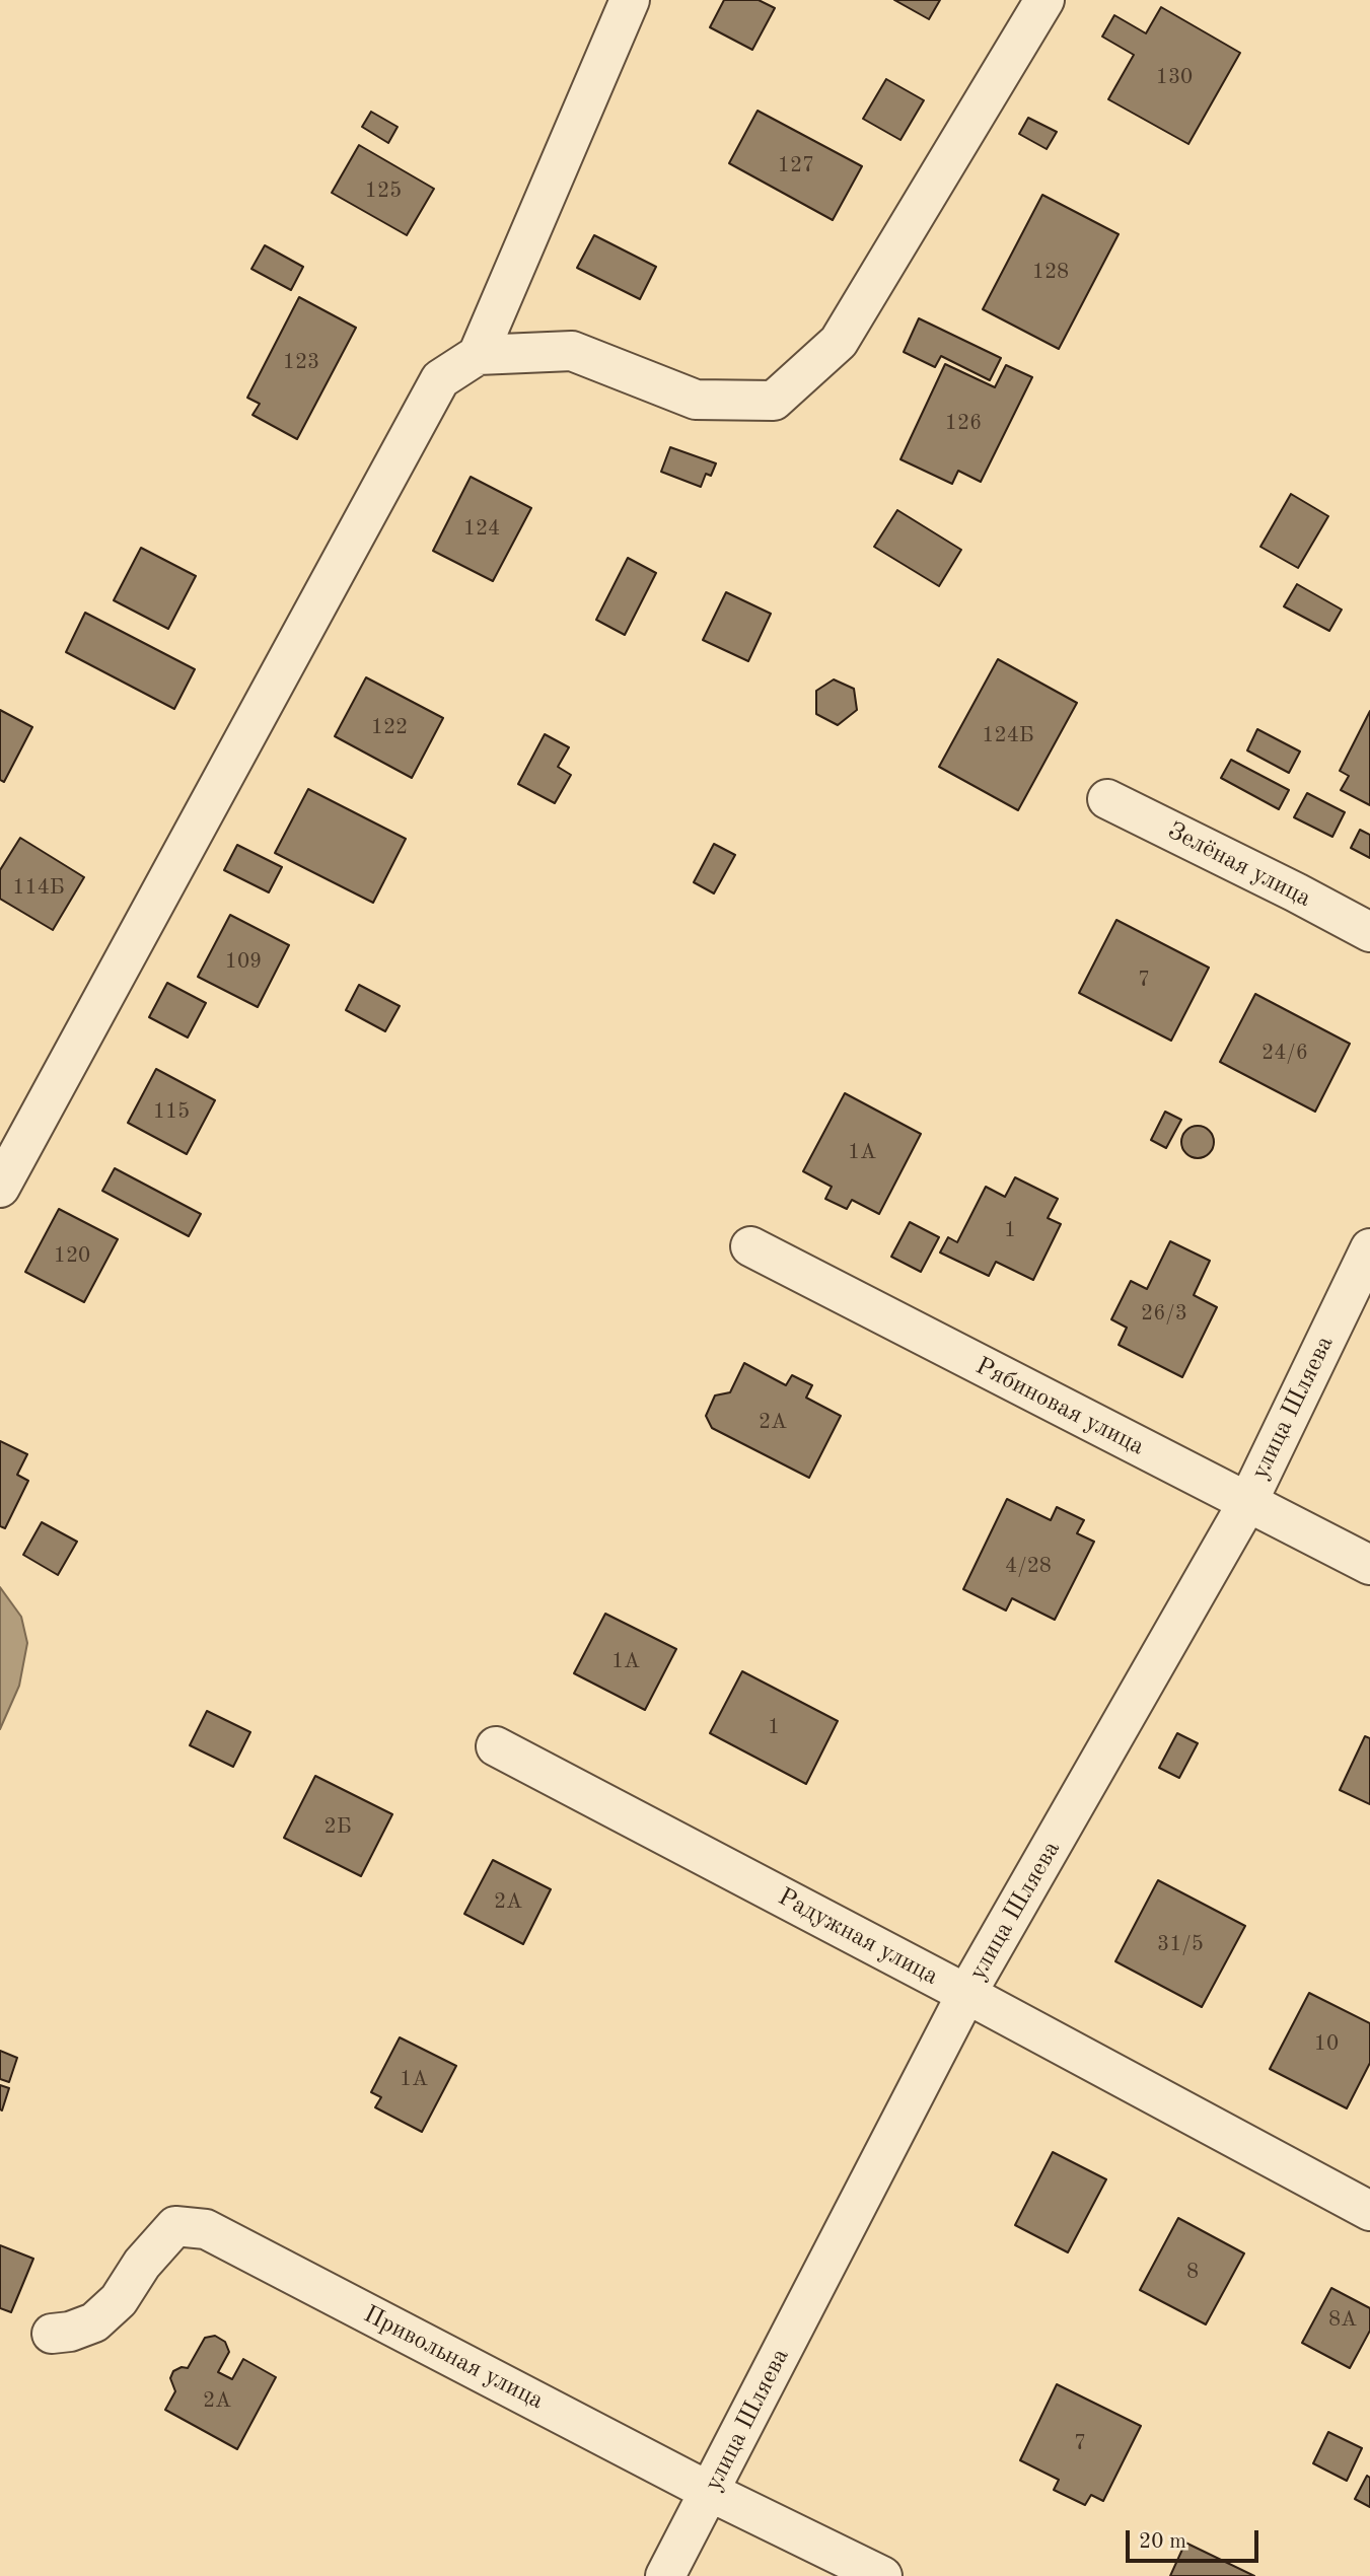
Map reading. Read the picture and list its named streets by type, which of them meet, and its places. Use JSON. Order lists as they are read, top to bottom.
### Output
{
  "streets": {
    "street": [
      "Зелёная улица",
      "Рябиновая улица",
      "улица Шляева",
      "Радужная улица",
      "Привольная улица"
    ]
  },
  "crossings": [
    ["Рябиновая улица", "улица Шляева"],
    ["улица Шляева", "Радужная улица"],
    ["улица Шляева", "Привольная улица"]
  ],
  "house_numbers": [
    "130",
    "127",
    "125",
    "128",
    "123",
    "126",
    "124",
    "122",
    "124Б",
    "114Б",
    "109",
    "7",
    "24/6",
    "115",
    "1А",
    "1",
    "120",
    "26/3",
    "2А",
    "4/28",
    "1А",
    "1",
    "2Б",
    "2А",
    "31/5",
    "10",
    "1А",
    "8",
    "8А",
    "2А",
    "7"
  ],
  "scale_bar": "20 m"
}
